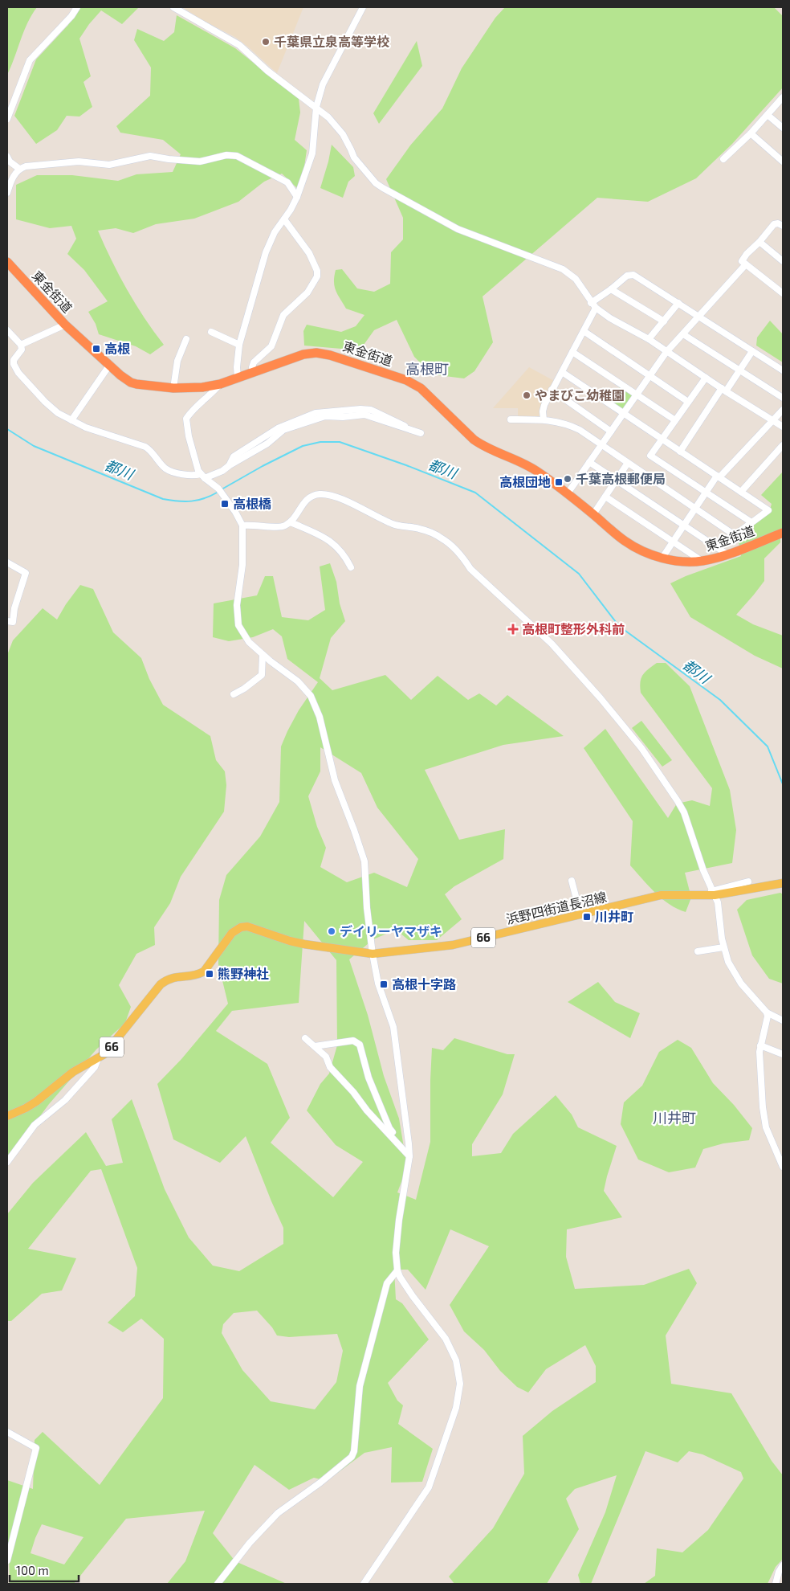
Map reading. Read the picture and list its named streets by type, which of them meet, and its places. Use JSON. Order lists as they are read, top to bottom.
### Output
{
  "streets": {
    "highway": ["東金街道"],
    "main road": ["浜野四街道長沼線", "66"]
  },
  "districts": ["高根町", "川井町"],
  "water": ["都川"],
  "places": {
    "other": [
      "千葉県立泉高等学校",
      "やまびこ幼稚園",
      "千葉高根郵便局",
      "デイリーヤマザキ"
    ],
    "transit": [
      "高根",
      "高根団地",
      "高根橋",
      "川井町",
      "熊野神社",
      "高根十字路"
    ],
    "health": ["高根町整形外科前"]
  },
  "scale_bar": "100 m"
}
